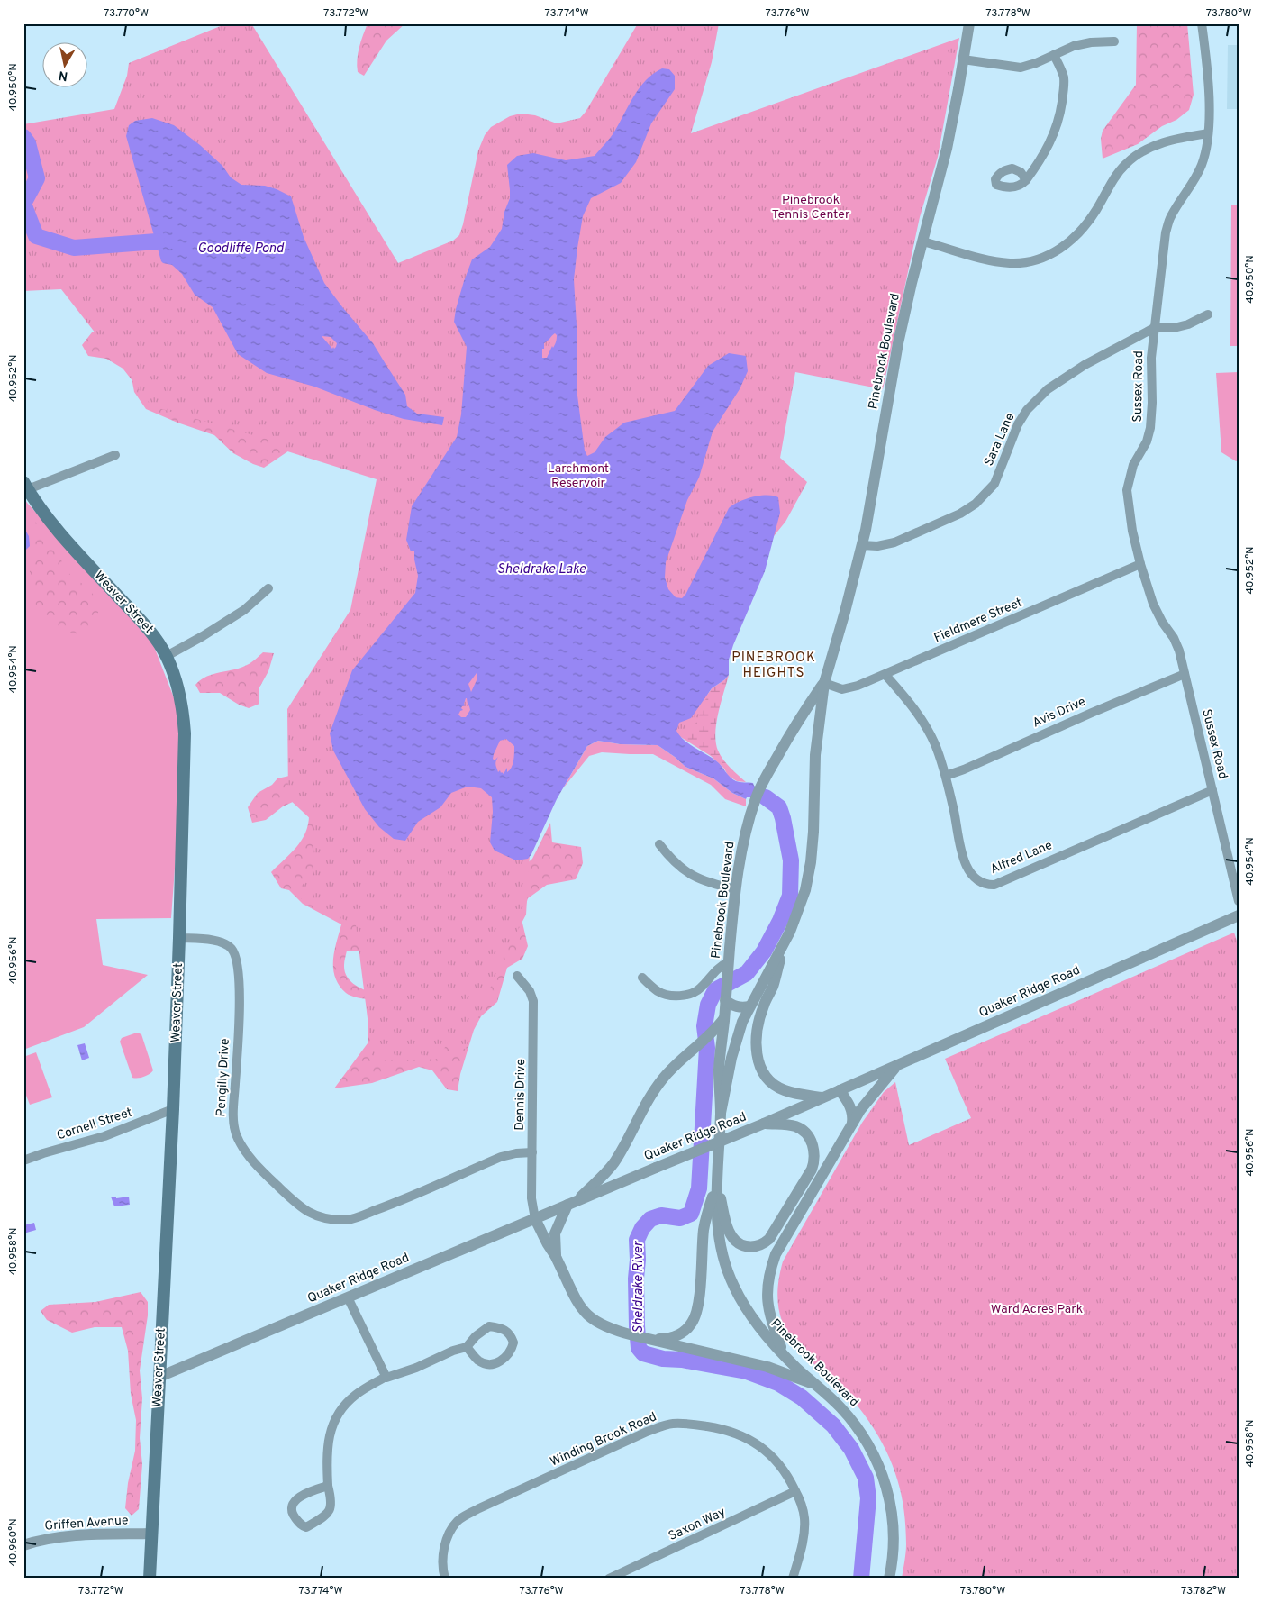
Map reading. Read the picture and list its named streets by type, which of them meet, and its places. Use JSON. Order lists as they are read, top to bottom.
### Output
{
  "streets": {
    "main road": ["Weaver Street"],
    "street": [
      "Pinebrook Boulevard",
      "Sussex Road",
      "Sara Lane",
      "Fieldmere Street",
      "Avis Drive",
      "Alfred Lane",
      "Quaker Ridge Road",
      "Pengilly Drive",
      "Dennis Drive",
      "Cornell Street",
      "Winding Brook Road",
      "Griffen Avenue",
      "Saxon Way"
    ]
  },
  "crossings": [
    ["Pinebrook Boulevard", "Sara Lane"],
    ["Pinebrook Boulevard", "Fieldmere Street"],
    ["Sussex Road", "Sara Lane"],
    ["Sussex Road", "Fieldmere Street"],
    ["Sussex Road", "Avis Drive"],
    ["Sussex Road", "Alfred Lane"],
    ["Weaver Street", "Quaker Ridge Road"],
    ["Weaver Street", "Pengilly Drive"],
    ["Weaver Street", "Cornell Street"],
    ["Weaver Street", "Griffen Avenue"],
    ["Fieldmere Street", "Alfred Lane"],
    ["Avis Drive", "Alfred Lane"],
    ["Quaker Ridge Road", "Dennis Drive"],
    ["Pengilly Drive", "Dennis Drive"],
    ["Winding Brook Road", "Saxon Way"]
  ],
  "districts": ["PINEBROOK HEIGHTS"],
  "water": ["Goodliffe Pond", "Sheldrake Lake", "Sheldrake River"],
  "parks": ["Pinebrook Tennis Center", "Larchmont Reservoir", "Ward Acres Park"],
  "north": "bottom",
  "coordinates": [
    "73.770°W",
    "73.772°W",
    "73.774°W",
    "73.776°W",
    "73.778°W",
    "73.780°W",
    "40.950°N",
    "40.952°N",
    "40.954°N",
    "40.956°N",
    "40.958°N",
    "40.960°N",
    "73.782°W"
  ]
}
